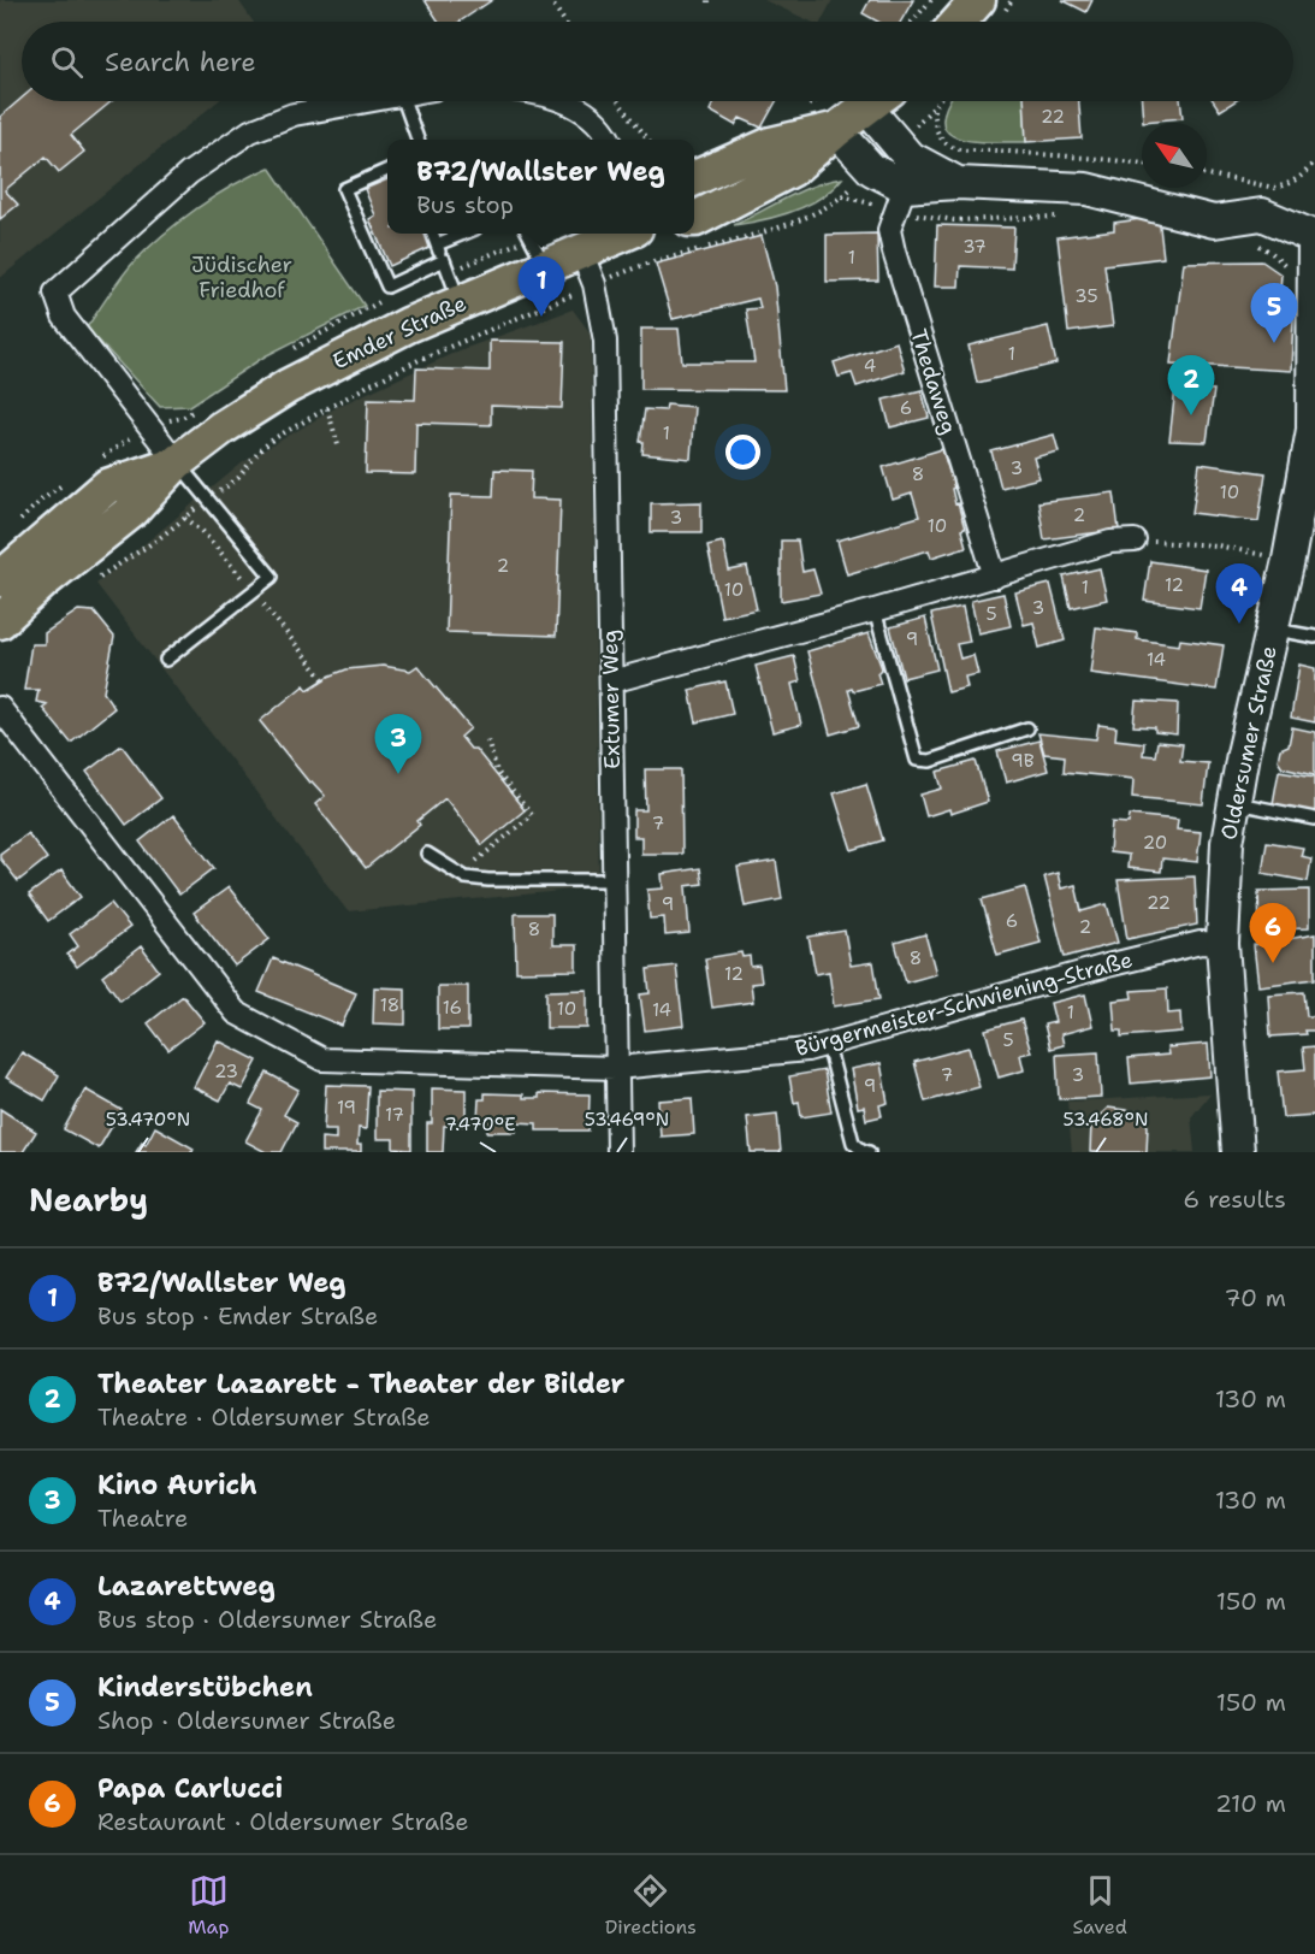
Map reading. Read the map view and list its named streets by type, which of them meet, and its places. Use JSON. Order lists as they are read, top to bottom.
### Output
{
  "streets": {
    "main road": ["Emder Straße", "Oldersumer Straße"],
    "street": ["Thedaweg", "Extumer Weg", "Bürgermeister-Schwiening-Straße"]
  },
  "crossings": [
    ["Emder Straße", "Extumer Weg"],
    ["Extumer Weg", "Bürgermeister-Schwiening-Straße"],
    ["Oldersumer Straße", "Bürgermeister-Schwiening-Straße"]
  ],
  "parks": ["Jüdischer Friedhof"],
  "house_numbers": [
    "22",
    "37",
    "1",
    "35",
    "1",
    "4",
    "6",
    "1",
    "3",
    "8",
    "10",
    "2",
    "3",
    "10",
    "2",
    "12",
    "1",
    "10",
    "3",
    "5",
    "9",
    "14",
    "9B",
    "7",
    "20",
    "22",
    "9",
    "6",
    "2",
    "8",
    "8",
    "12",
    "18",
    "16",
    "10",
    "14",
    "1",
    "5",
    "23",
    "7",
    "3",
    "9",
    "19",
    "17"
  ],
  "north": "top left",
  "page": {
    "search": "Search here",
    "popup": ["B72/Wallster Weg", "Bus stop"],
    "pins": [
      "1",
      "5",
      "2",
      "4",
      "3",
      "6"
    ],
    "heading": ["Nearby", "6 results"],
    "list": [
      {
        "mark": "1",
        "name": "B72/Wallster Weg",
        "note": "Bus stop · Emder Straße",
        "value": "70 m"
      },
      {
        "mark": "2",
        "name": "Theater Lazarett - Theater der Bilder",
        "note": "Theatre · Oldersumer Straße",
        "value": "130 m"
      },
      {
        "mark": "3",
        "name": "Kino Aurich",
        "note": "Theatre",
        "value": "130 m"
      },
      {
        "mark": "4",
        "name": "Lazarettweg",
        "note": "Bus stop · Oldersumer Straße",
        "value": "150 m"
      },
      {
        "mark": "5",
        "name": "Kinderstübchen",
        "note": "Shop · Oldersumer Straße",
        "value": "150 m"
      },
      {
        "mark": "6",
        "name": "Papa Carlucci",
        "note": "Restaurant · Oldersumer Straße",
        "value": "210 m"
      }
    ],
    "nav": ["Map", "Directions", "Saved"]
  },
  "coordinates": [
    "53.470°N",
    "53.469°N",
    "53.468°N",
    "7.470°E"
  ]
}
